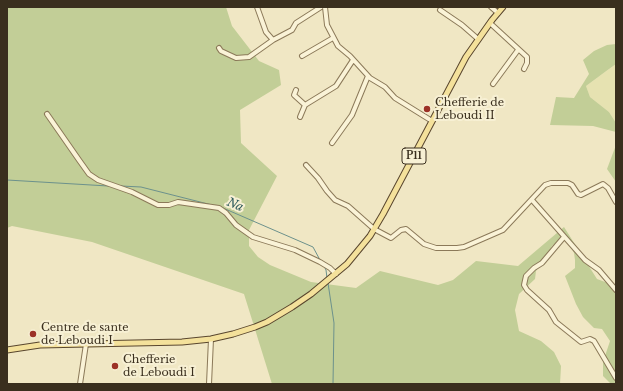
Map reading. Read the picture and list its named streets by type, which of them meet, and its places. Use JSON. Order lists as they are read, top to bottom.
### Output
{
  "streets": {
    "main road": ["P11"]
  },
  "water": ["Na"],
  "places": ["Chefferie de Leboudi II", "Centre de sante de Leboudi I", "Chefferie de Leboudi I"]
}
